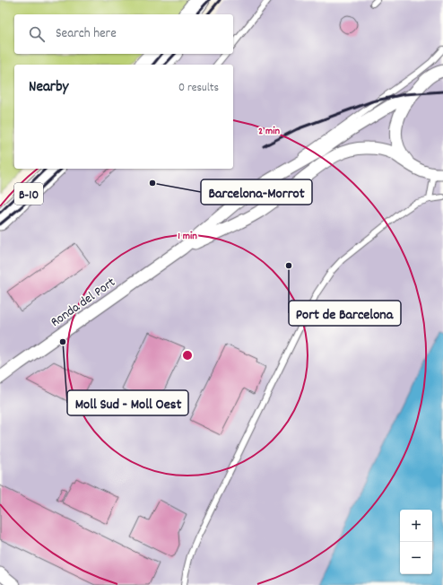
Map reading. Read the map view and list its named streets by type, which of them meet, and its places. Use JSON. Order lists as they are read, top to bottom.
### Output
{
  "streets": {
    "highway": ["B-10"],
    "street": ["Ronda del Port"]
  },
  "places": ["Barcelona-Morrot", "Port de Barcelona", "Moll Sud - Moll Oest"],
  "page": {
    "search": "Search here",
    "heading": ["Nearby", "0 results"],
    "map_buttons": ["+", "−"]
  },
  "rings": ["2 min", "1 min"]
}
